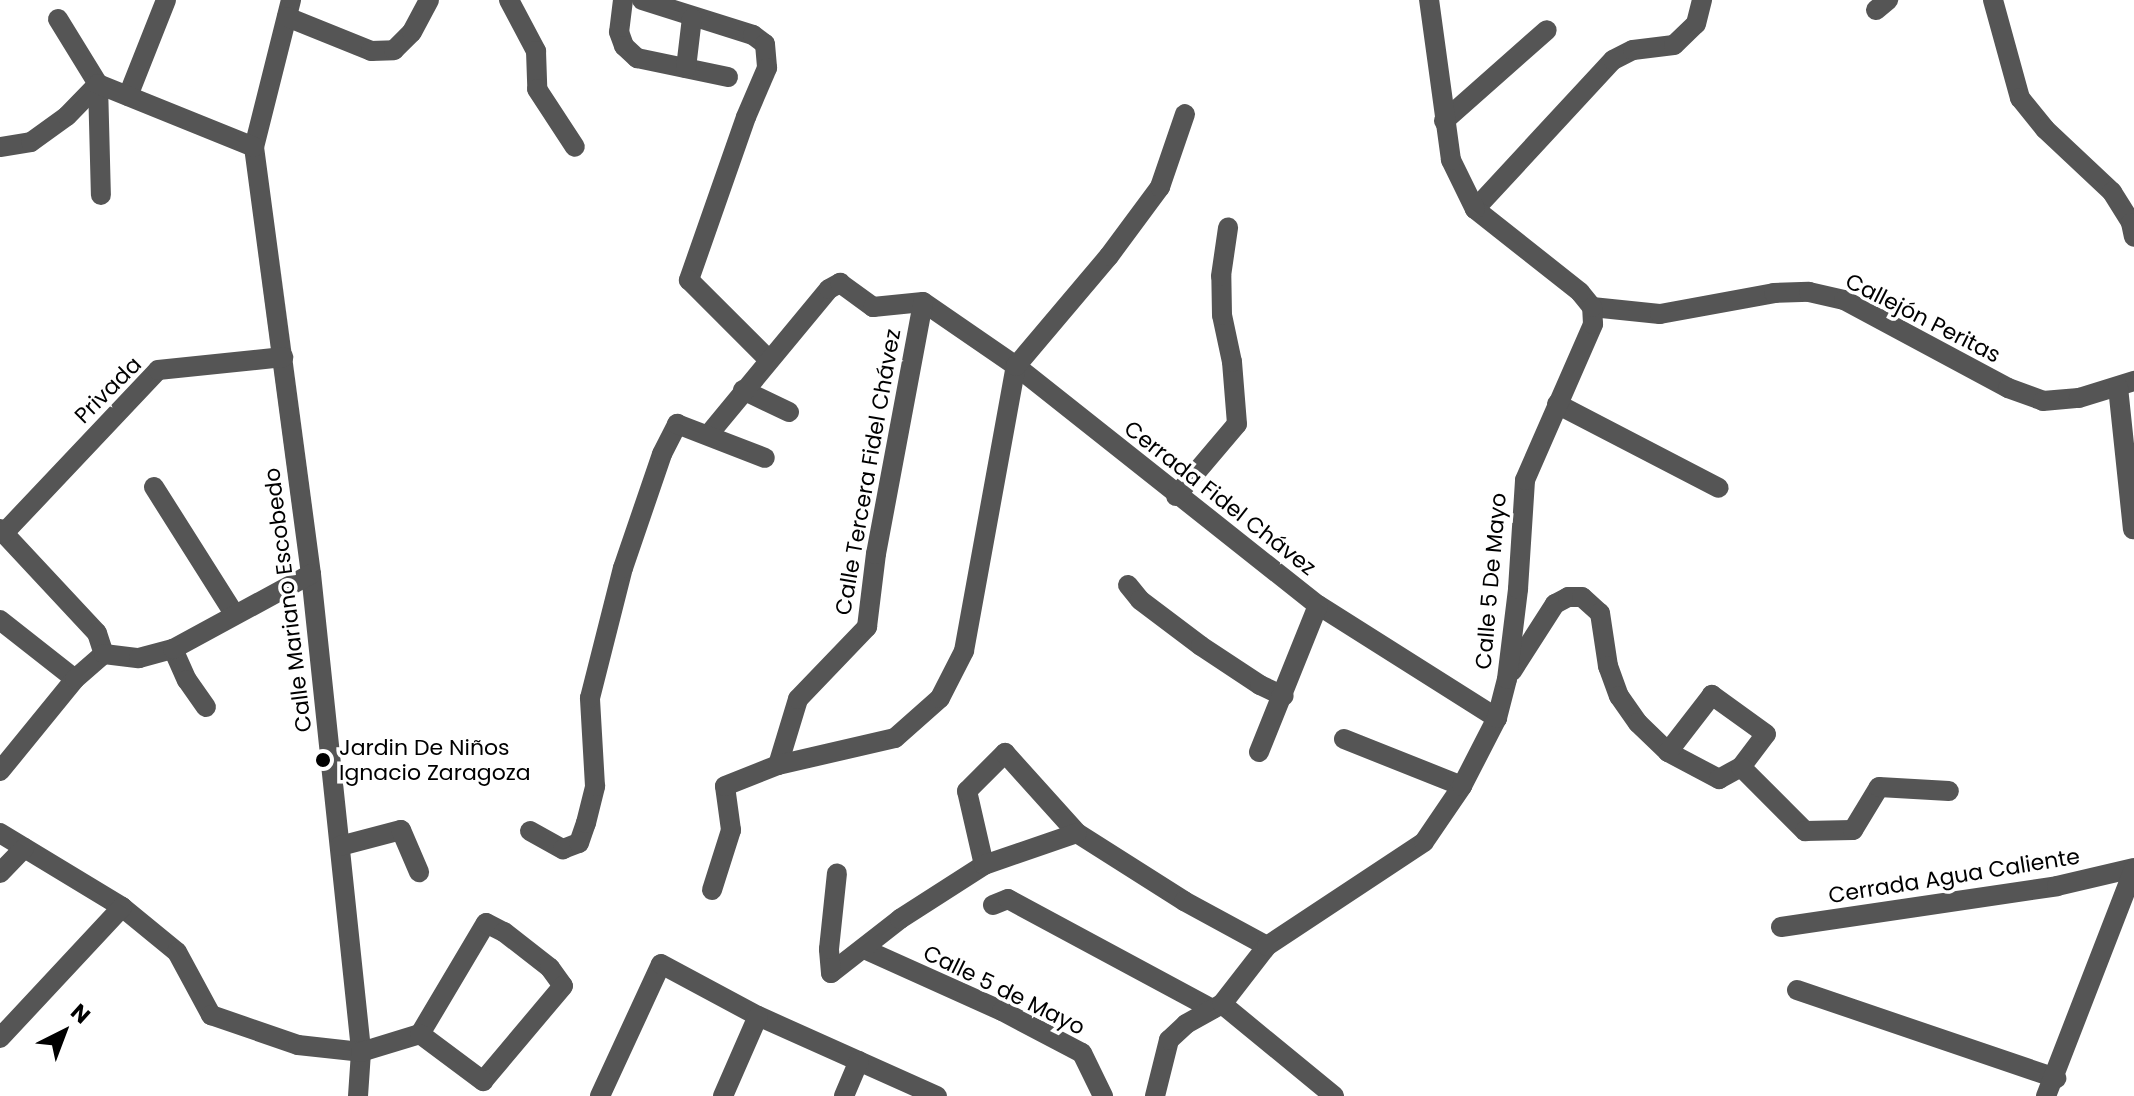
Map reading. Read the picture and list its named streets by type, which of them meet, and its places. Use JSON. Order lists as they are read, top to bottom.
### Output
{
  "streets": {
    "street": [
      "Callejón Peritas",
      "Privada",
      "Calle Tercera Fidel Chávez",
      "Cerrada Fidel Chávez",
      "Calle 5 De Mayo",
      "Calle Mariano Escobedo",
      "Cerrada Agua Caliente",
      "Calle 5 de Mayo"
    ]
  },
  "crossings": [
    ["Callejón Peritas", "Calle 5 De Mayo"],
    ["Privada", "Calle Mariano Escobedo"],
    ["Calle Tercera Fidel Chávez", "Cerrada Fidel Chávez"],
    ["Cerrada Fidel Chávez", "Calle 5 De Mayo"]
  ],
  "places": ["Jardin De Niños Ignacio Zaragoza"],
  "north": "top right"
}
